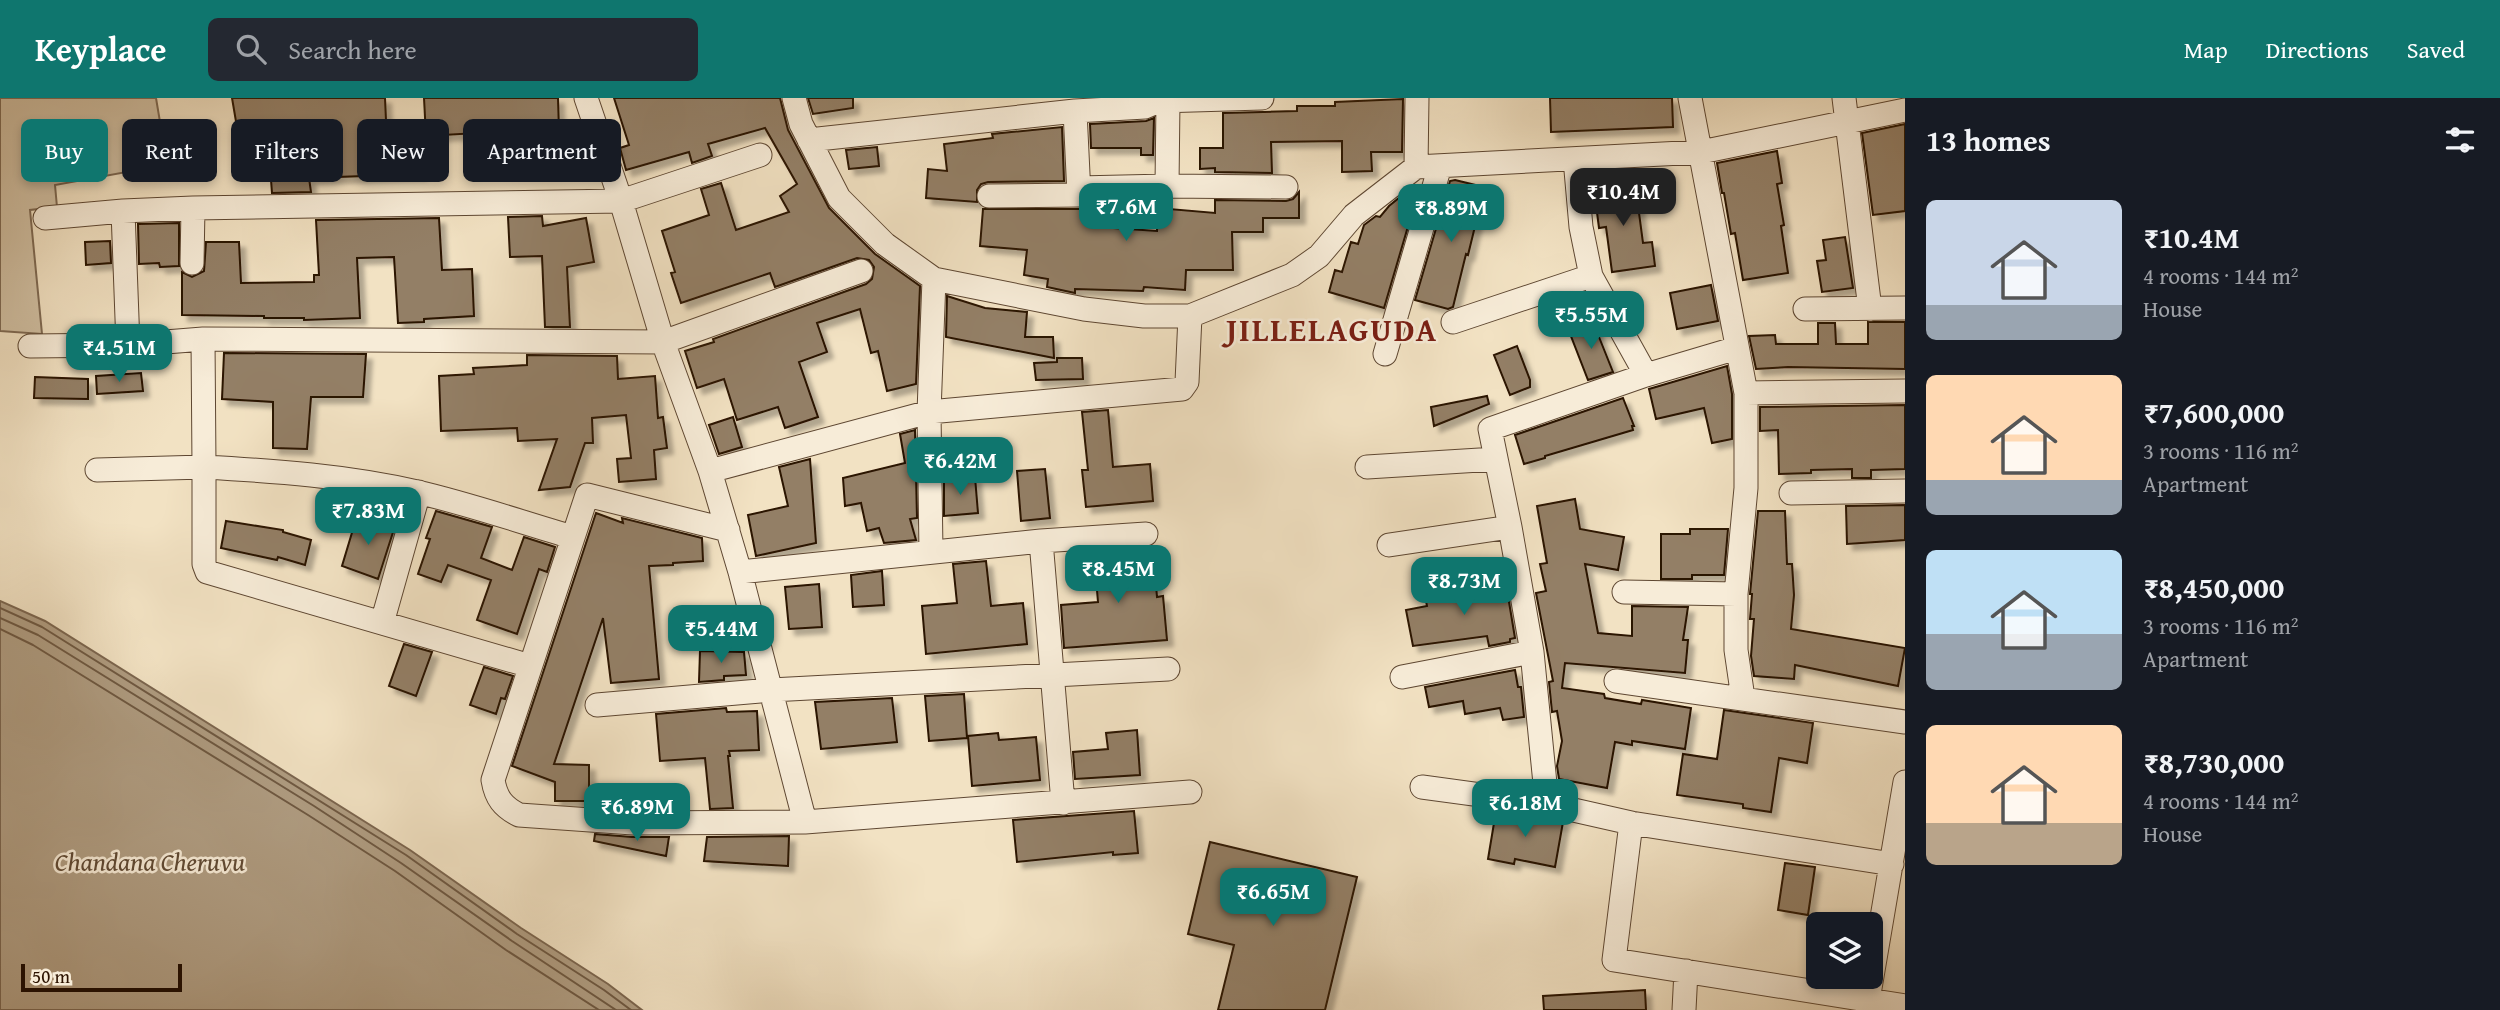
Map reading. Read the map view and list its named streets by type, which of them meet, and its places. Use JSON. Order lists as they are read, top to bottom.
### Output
{
  "districts": ["JILLELAGUDA"],
  "water": ["Chandana Cheruvu"],
  "scale_bar": "50 m",
  "page": {
    "header": "Keyplace",
    "search": "Search here",
    "nav": ["Map", "Directions", "Saved"],
    "heading": "13 homes",
    "chip": [
      "Buy",
      "Rent",
      "Filters",
      "New",
      "Apartment"
    ],
    "price": [
      "₹10.4M",
      "₹7.6M",
      "₹8.89M",
      "₹5.55M",
      "₹4.51M",
      "₹6.42M",
      "₹7.83M",
      "₹8.45M",
      "₹8.73M",
      "₹5.44M",
      "₹6.18M",
      "₹6.89M",
      "₹6.65M"
    ],
    "list": [
      {
        "name": "₹10.4M",
        "note": "4 rooms · 144 m² · House"
      },
      {
        "name": "₹7,600,000",
        "note": "3 rooms · 116 m² · Apartment"
      },
      {
        "name": "₹8,450,000",
        "note": "3 rooms · 116 m² · Apartment"
      },
      {
        "name": "₹8,730,000",
        "note": "4 rooms · 144 m² · House"
      }
    ],
    "scale": "50 m"
  }
}
